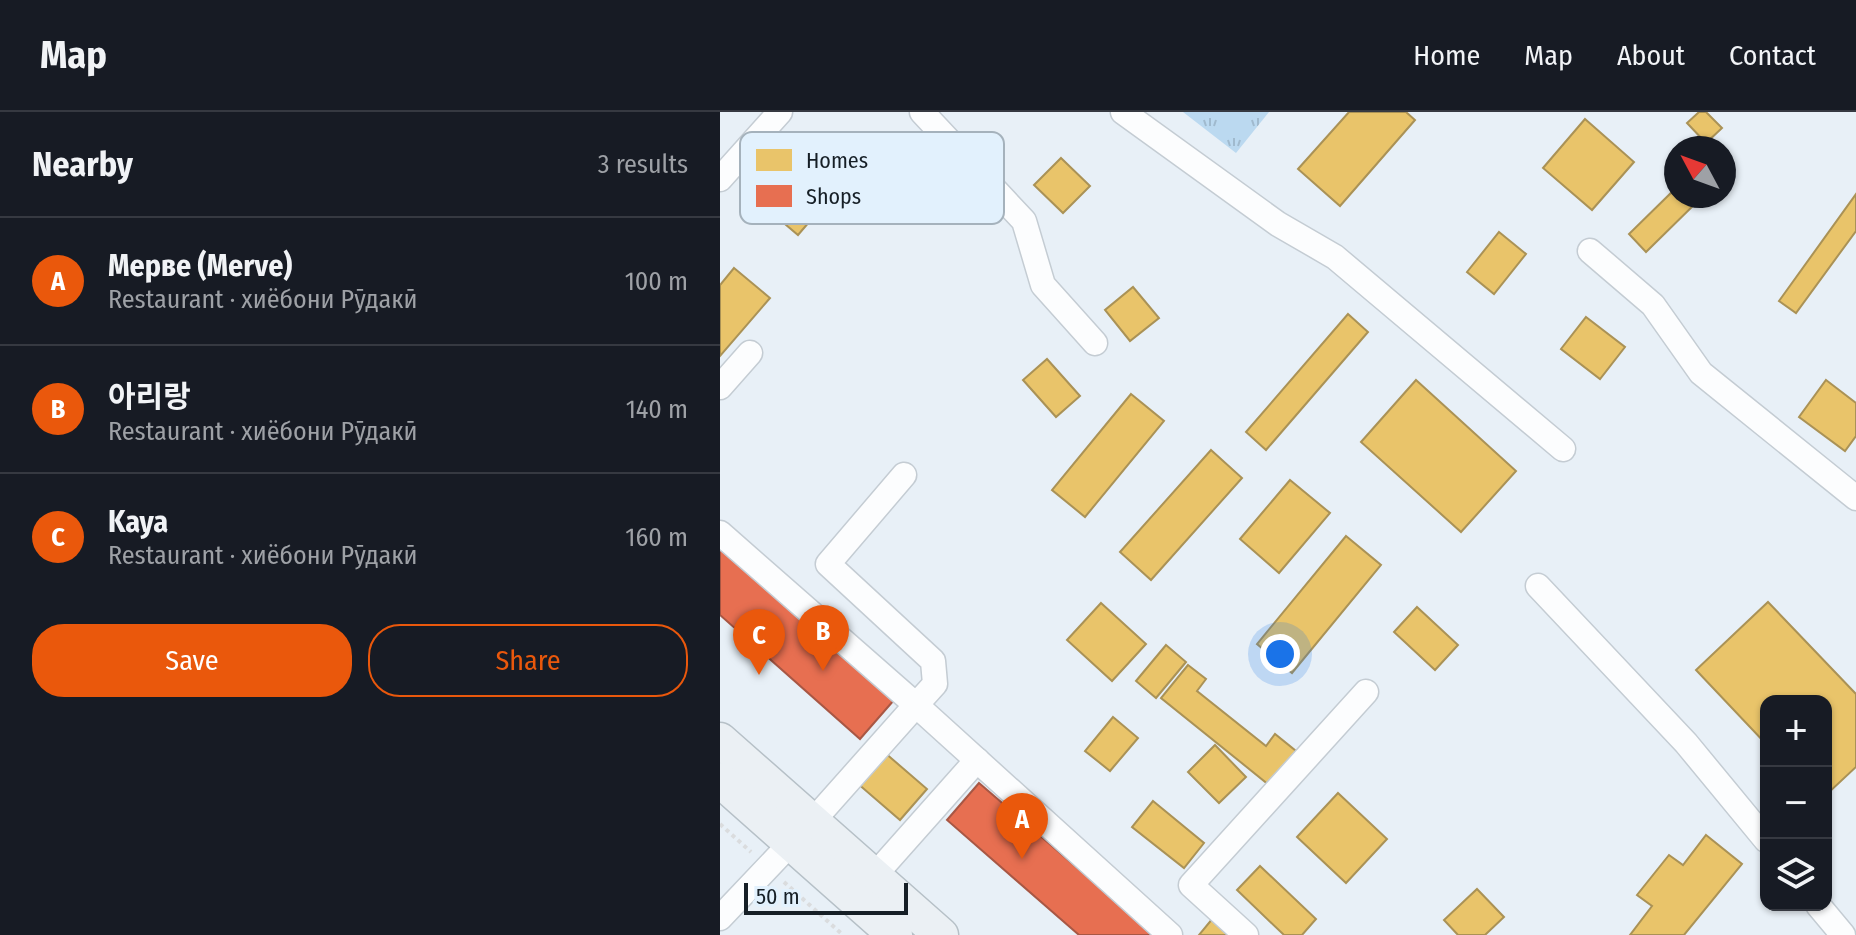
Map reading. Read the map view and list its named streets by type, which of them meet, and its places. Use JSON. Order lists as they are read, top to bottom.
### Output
{
  "legend": ["Homes", "Shops"],
  "scale_bar": "50 m",
  "north": "top left",
  "page": {
    "header": "Map",
    "nav": [
      "Home",
      "Map",
      "About",
      "Contact"
    ],
    "heading": ["Nearby", "3 results"],
    "list": [
      {
        "mark": "A",
        "name": "Mерве (Merve)",
        "note": "Restaurant · хиёбони Рӯдакӣ",
        "value": "100 m"
      },
      {
        "mark": "B",
        "name": "아리랑",
        "note": "Restaurant · хиёбони Рӯдакӣ",
        "value": "140 m"
      },
      {
        "mark": "C",
        "name": "Kaya",
        "note": "Restaurant · хиёбони Рӯдакӣ",
        "value": "160 m"
      }
    ],
    "buttons": ["Save", "Share"],
    "pins": ["B", "C", "A"],
    "map_buttons": ["+", "−"],
    "scale": "50 m"
  }
}
